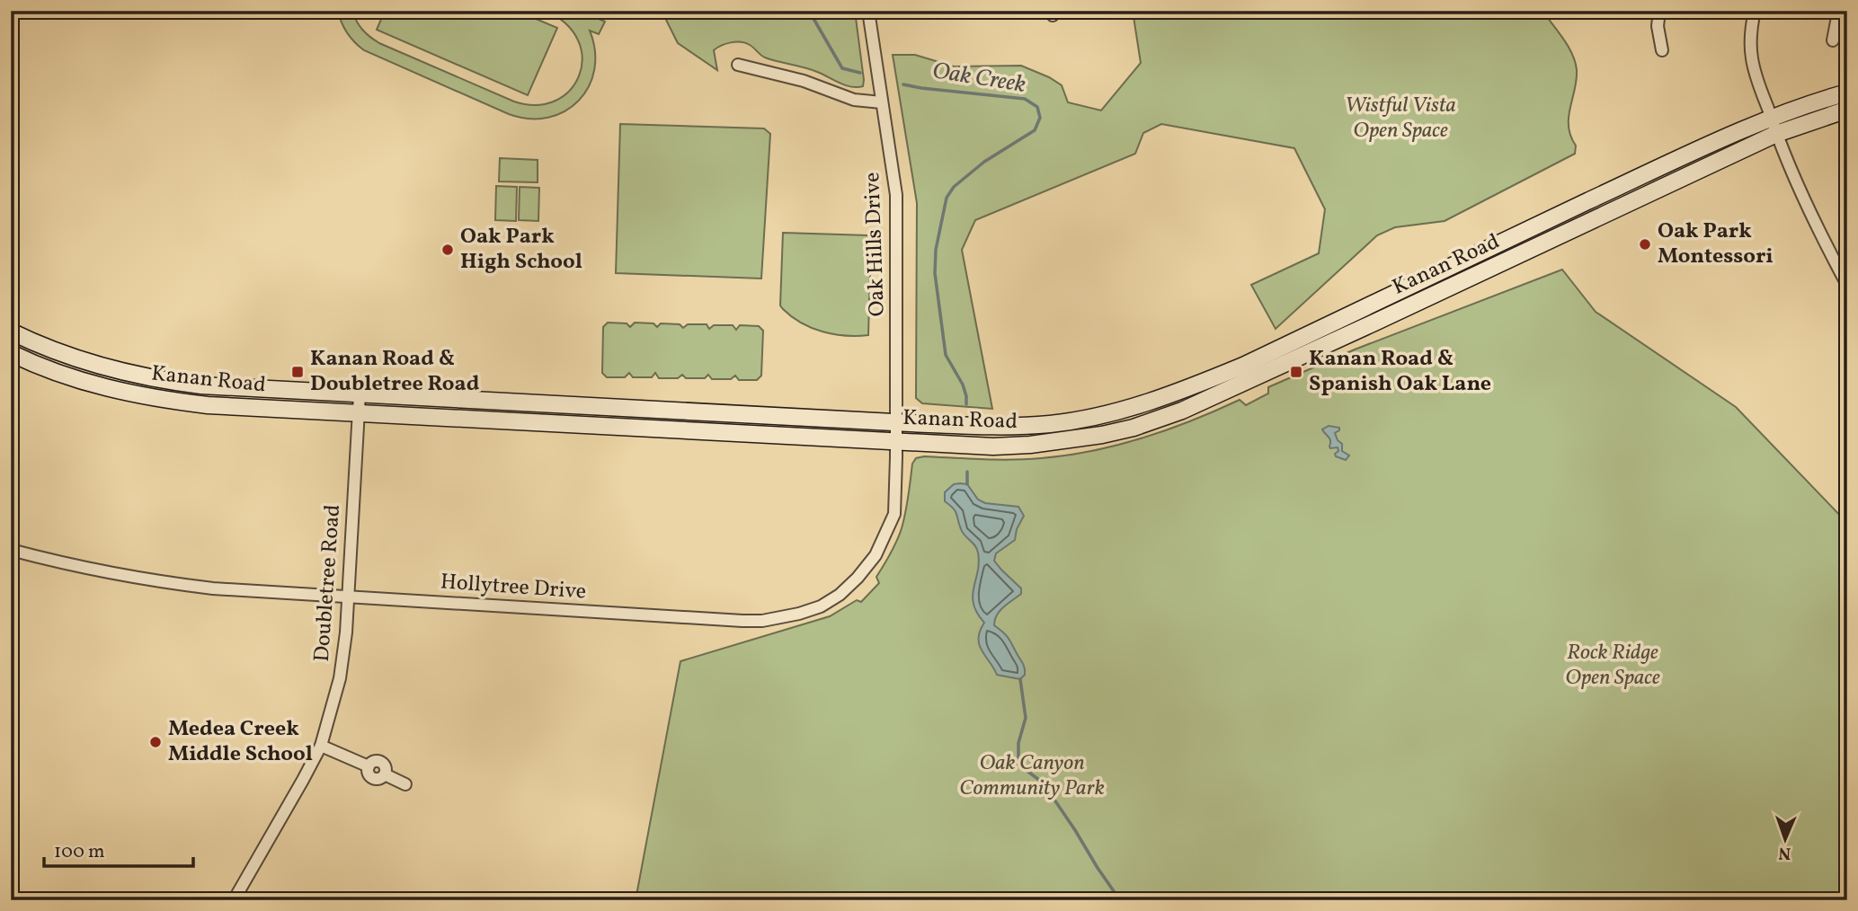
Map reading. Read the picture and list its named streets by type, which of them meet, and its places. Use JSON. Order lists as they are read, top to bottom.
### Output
{
  "streets": {
    "main road": ["Kanan Road"],
    "street": ["Oak Hills Drive", "Doubletree Road", "Hollytree Drive"]
  },
  "crossings": [
    ["Oak Hills Drive", "Kanan Road"],
    ["Oak Hills Drive", "Hollytree Drive"],
    ["Kanan Road", "Doubletree Road"],
    ["Kanan Road", "Hollytree Drive"],
    ["Doubletree Road", "Hollytree Drive"]
  ],
  "water": ["Oak Creek"],
  "parks": ["Wistful Vista Open Space", "Rock Ridge Open Space", "Oak Canyon Community Park"],
  "places": {
    "other": ["Oak Park Montessori", "Oak Park High School", "Medea Creek Middle School"],
    "transit": ["Kanan Road & Doubletree Road", "Kanan Road & Spanish Oak Lane"]
  },
  "scale_bar": "100 m",
  "north": "bottom"
}
